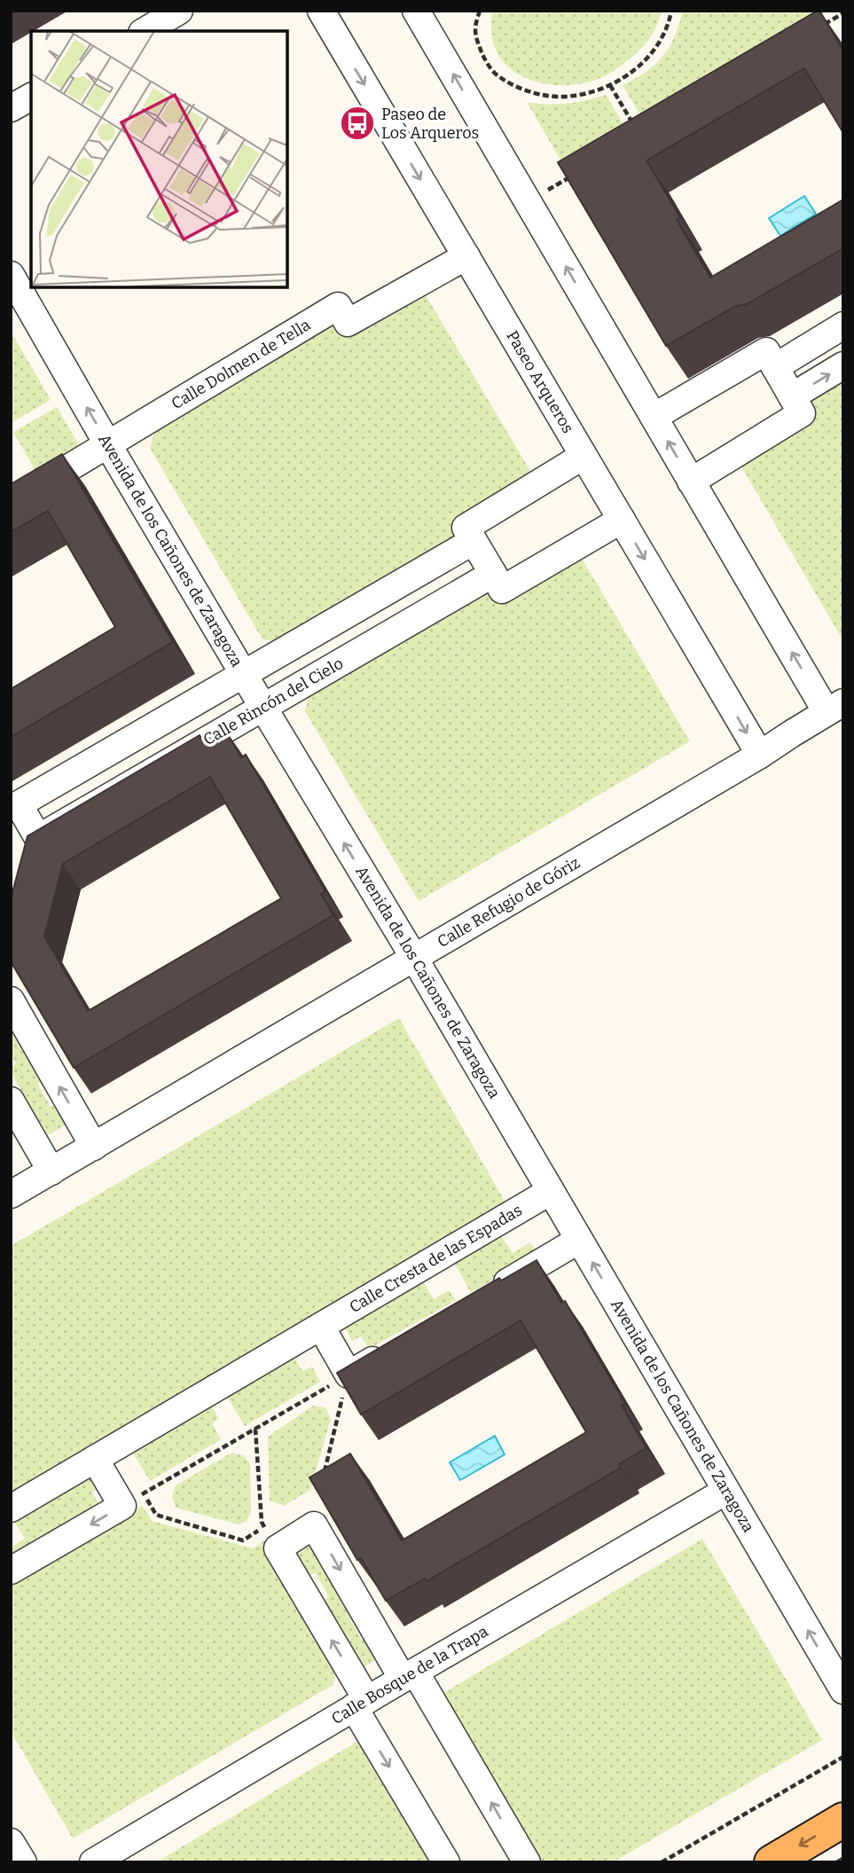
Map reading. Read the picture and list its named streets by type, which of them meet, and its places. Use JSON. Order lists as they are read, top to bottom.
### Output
{
  "streets": {
    "street": [
      "Calle Dolmen de Tella",
      "Paseo Arqueros",
      "Avenida de los Cañones de Zaragoza",
      "Calle Rincón del Cielo",
      "Calle Refugio de Góriz",
      "Calle Cresta de las Espadas",
      "Calle Bosque de la Trapa"
    ]
  },
  "crossings": [
    ["Calle Dolmen de Tella", "Paseo Arqueros"],
    ["Calle Dolmen de Tella", "Avenida de los Cañones de Zaragoza"],
    ["Paseo Arqueros", "Calle Refugio de Góriz"],
    ["Avenida de los Cañones de Zaragoza", "Calle Rincón del Cielo"],
    ["Avenida de los Cañones de Zaragoza", "Calle Refugio de Góriz"],
    ["Avenida de los Cañones de Zaragoza", "Calle Cresta de las Espadas"],
    ["Avenida de los Cañones de Zaragoza", "Calle Bosque de la Trapa"]
  ],
  "one_way": ["Avenida de los Cañones de Zaragoza"],
  "places": {
    "bus stop": ["Paseo de Los Arqueros"]
  }
}
